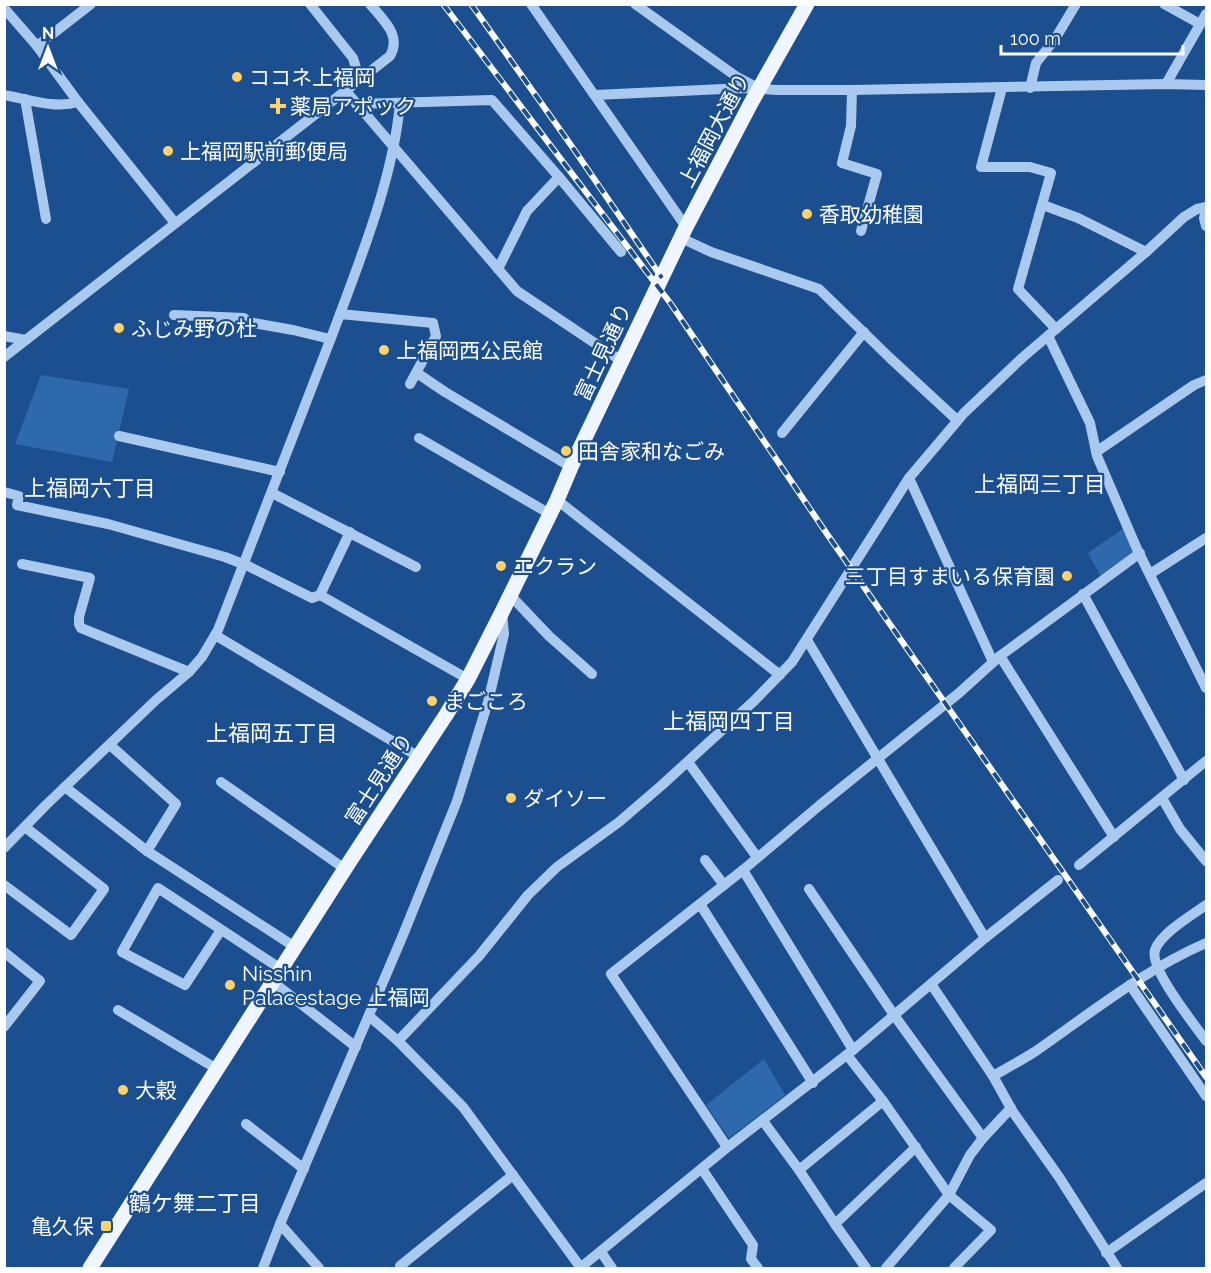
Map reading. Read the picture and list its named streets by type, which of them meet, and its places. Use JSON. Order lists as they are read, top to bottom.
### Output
{
  "streets": {
    "main road": ["上福岡大通り", "富士見通り"]
  },
  "crossings": [
    ["上福岡大通り", "富士見通り"]
  ],
  "districts": [
    "上福岡三丁目",
    "上福岡六丁目",
    "上福岡四丁目",
    "上福岡五丁目",
    "鶴ケ舞二丁目"
  ],
  "places": {
    "other": [
      "ココネ上福岡",
      "上福岡駅前郵便局",
      "香取幼稚園",
      "ふじみ野の杜",
      "上福岡西公民館",
      "田舎家和なごみ",
      "エクラン",
      "三丁目すまいる保育園",
      "まごころ",
      "ダイソー",
      "Nisshin Palacestage 上福岡",
      "大穀"
    ],
    "health": ["薬局アポック"],
    "transit": ["亀久保"]
  },
  "scale_bar": "100 m",
  "north": "top"
}
